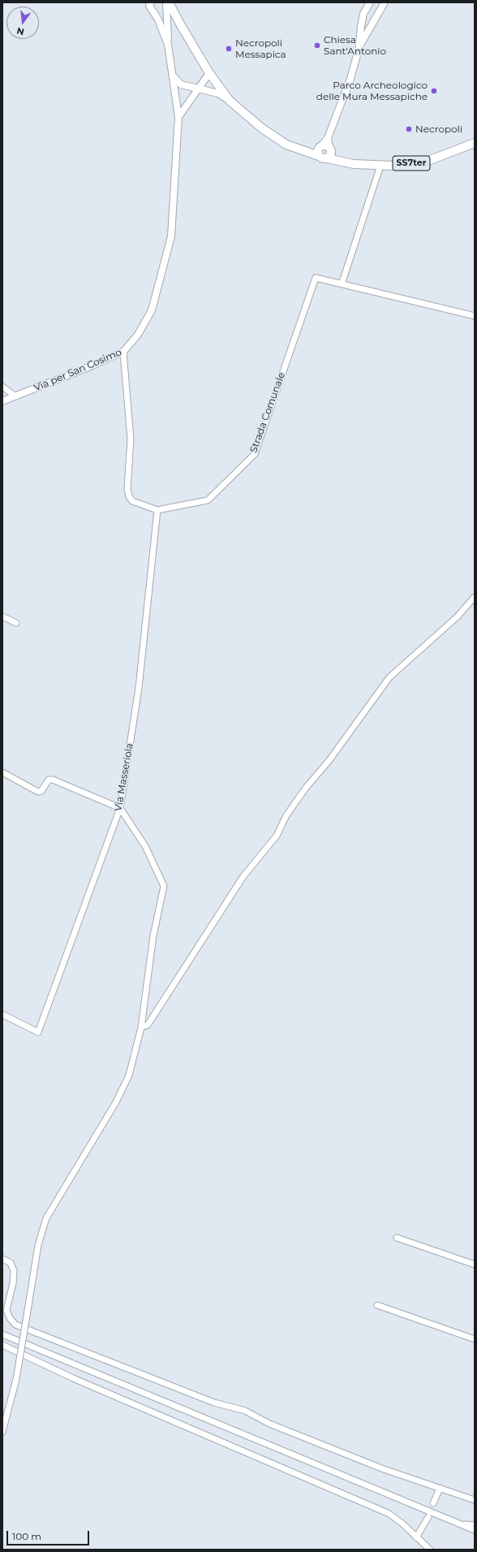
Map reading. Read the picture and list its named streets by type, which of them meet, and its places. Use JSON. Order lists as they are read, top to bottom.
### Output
{
  "streets": {
    "main road": ["SS7ter"],
    "street": ["Via per San Cosimo", "Strada Comunale", "Via Masseriola"]
  },
  "crossings": [
    ["Strada Comunale", "Via Masseriola"]
  ],
  "places": [
    "Chiesa Sant'Antonio",
    "Necropoli Messapica",
    "Parco Archeologico delle Mura Messapiche",
    "Necropoli"
  ],
  "scale_bar": "100 m",
  "north": "bottom"
}
